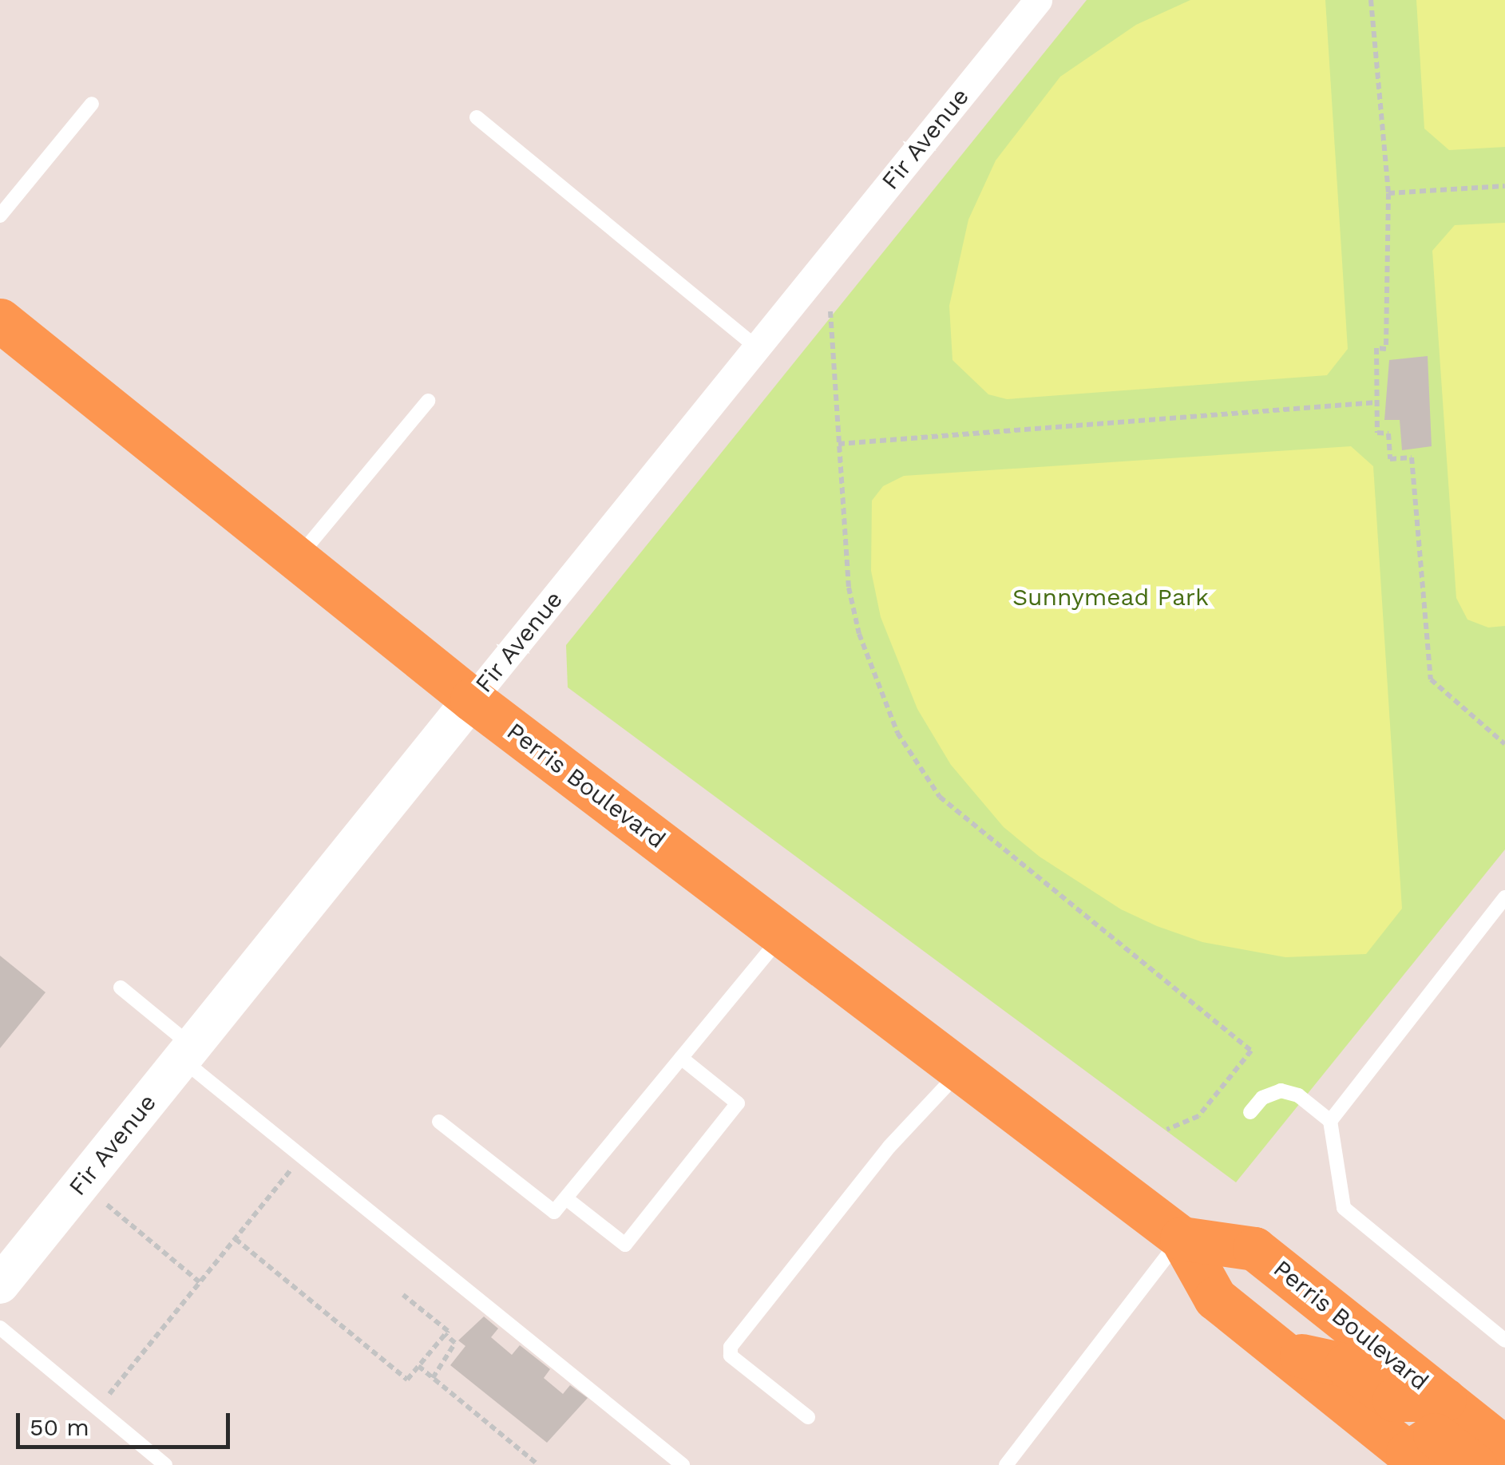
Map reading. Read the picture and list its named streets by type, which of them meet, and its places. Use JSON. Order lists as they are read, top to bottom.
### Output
{
  "streets": {
    "main road": ["Perris Boulevard"],
    "street": ["Fir Avenue"]
  },
  "crossings": [
    ["Fir Avenue", "Perris Boulevard"]
  ],
  "parks": ["Sunnymead Park"],
  "scale_bar": "50 m"
}
